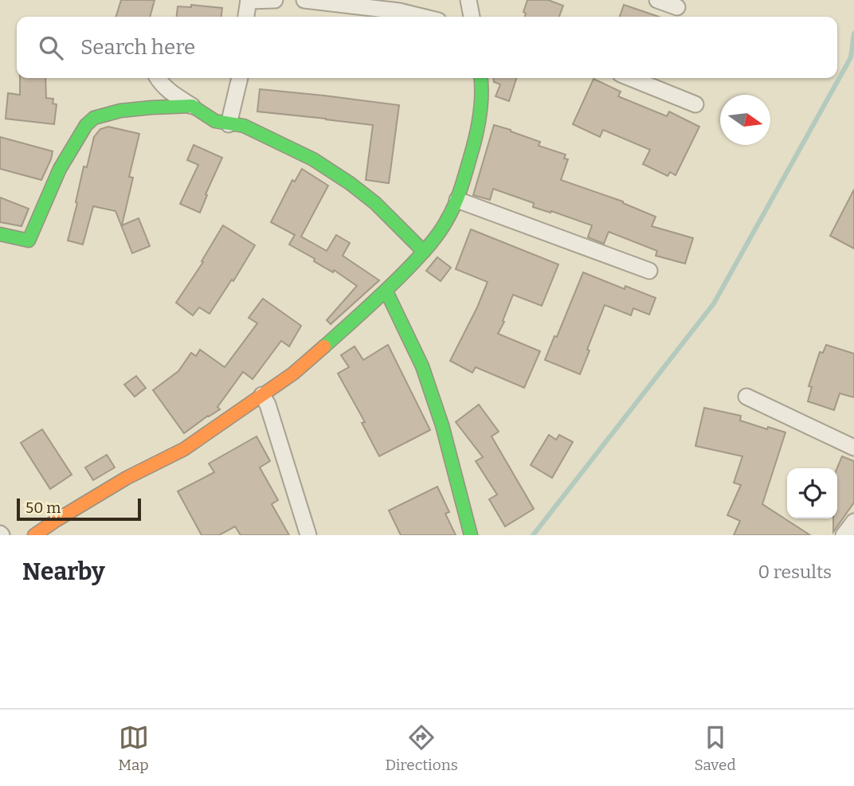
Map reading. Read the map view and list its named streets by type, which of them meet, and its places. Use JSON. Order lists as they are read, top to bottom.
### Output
{
  "scale_bar": "50 m",
  "north": "right",
  "page": {
    "search": "Search here",
    "scale": "50 m",
    "heading": ["Nearby", "0 results"],
    "nav": ["Map", "Directions", "Saved"]
  }
}
